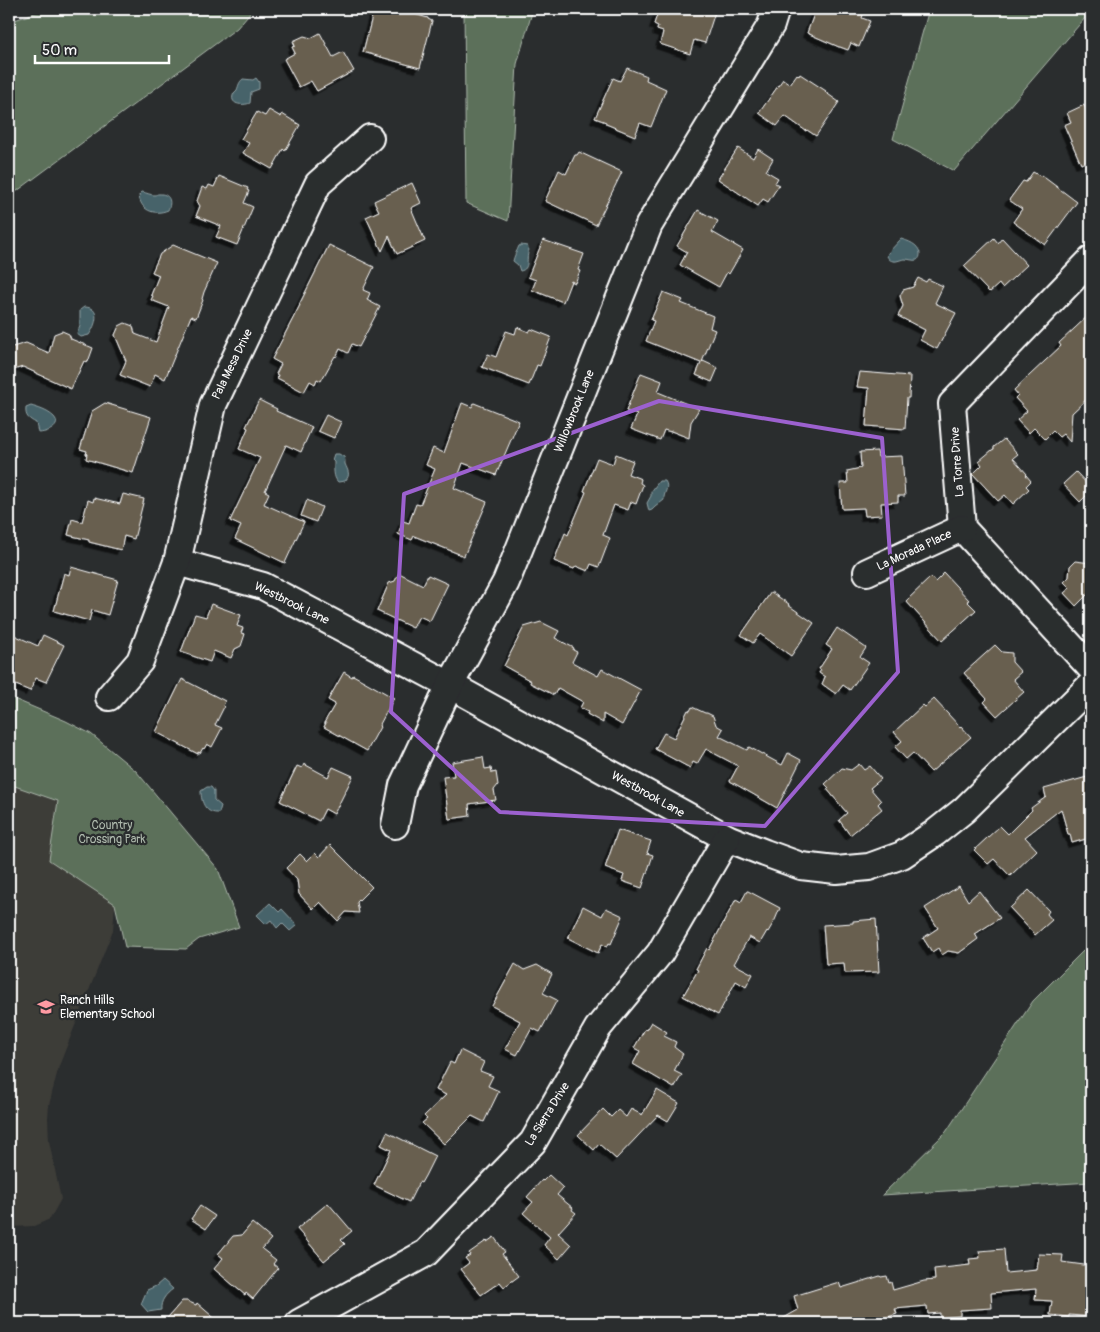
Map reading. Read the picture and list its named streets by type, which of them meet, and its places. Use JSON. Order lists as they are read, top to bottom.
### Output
{
  "streets": {
    "street": [
      "Pala Mesa Drive",
      "Willowbrook Lane",
      "La Torre Drive",
      "La Morada Place",
      "Westbrook Lane",
      "La Sierra Drive"
    ]
  },
  "crossings": [
    ["Pala Mesa Drive", "Westbrook Lane"],
    ["Willowbrook Lane", "Westbrook Lane"],
    ["La Torre Drive", "La Morada Place"],
    ["Westbrook Lane", "La Sierra Drive"]
  ],
  "parks": ["Country Crossing Park"],
  "places": {
    "school or university": ["Ranch Hills Elementary School"]
  },
  "scale_bar": "50 m"
}
